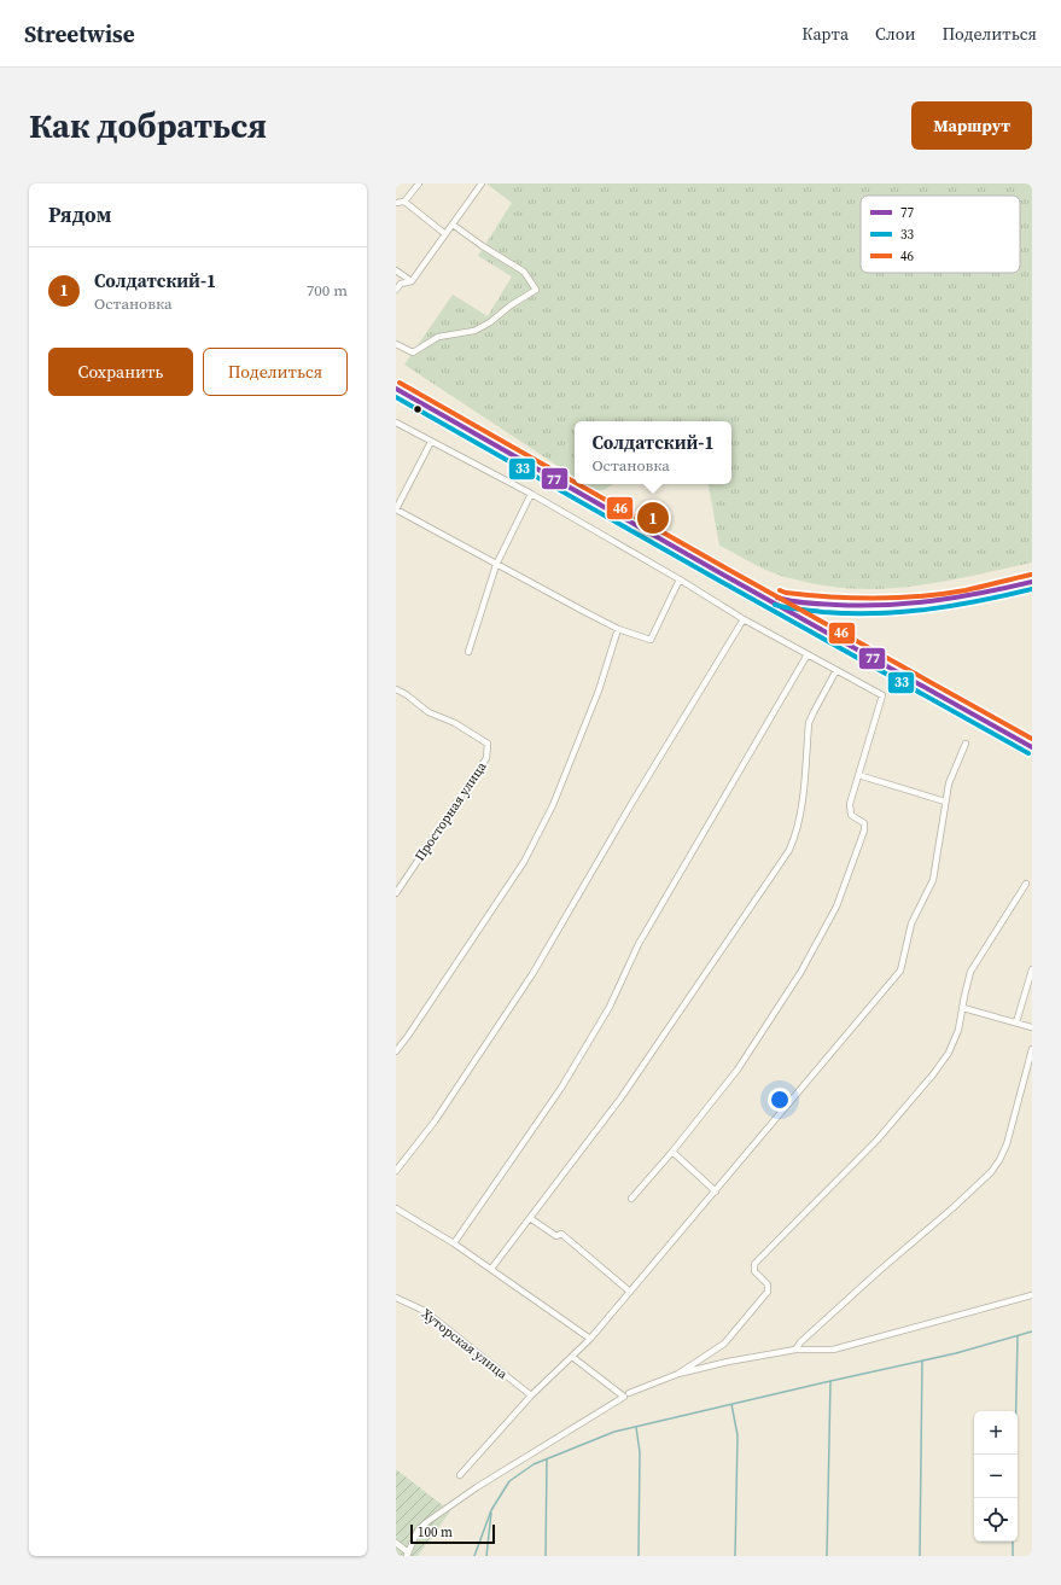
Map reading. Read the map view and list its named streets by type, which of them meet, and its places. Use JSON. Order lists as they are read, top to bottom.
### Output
{
  "streets": {
    "street": ["Просторная улица", "Хуторская улица"]
  },
  "lines": ["transit line 46", "transit line 77", "transit line 33"],
  "legend": ["77", "33", "46"],
  "scale_bar": "100 m",
  "page": {
    "header": "Streetwise",
    "nav": ["Карта", "Слои", "Поделиться"],
    "buttons": [
      "Маршрут",
      ["Сохранить", "Поделиться"]
    ],
    "title": "Как добраться",
    "heading": "Рядом",
    "list": [
      {
        "mark": "1",
        "name": "Солдатский-1",
        "note": "Остановка",
        "value": "700 m"
      }
    ],
    "popup": ["Солдатский-1", "Остановка"],
    "pins": "1",
    "map_buttons": ["+", "−"],
    "scale": "100 m"
  }
}
